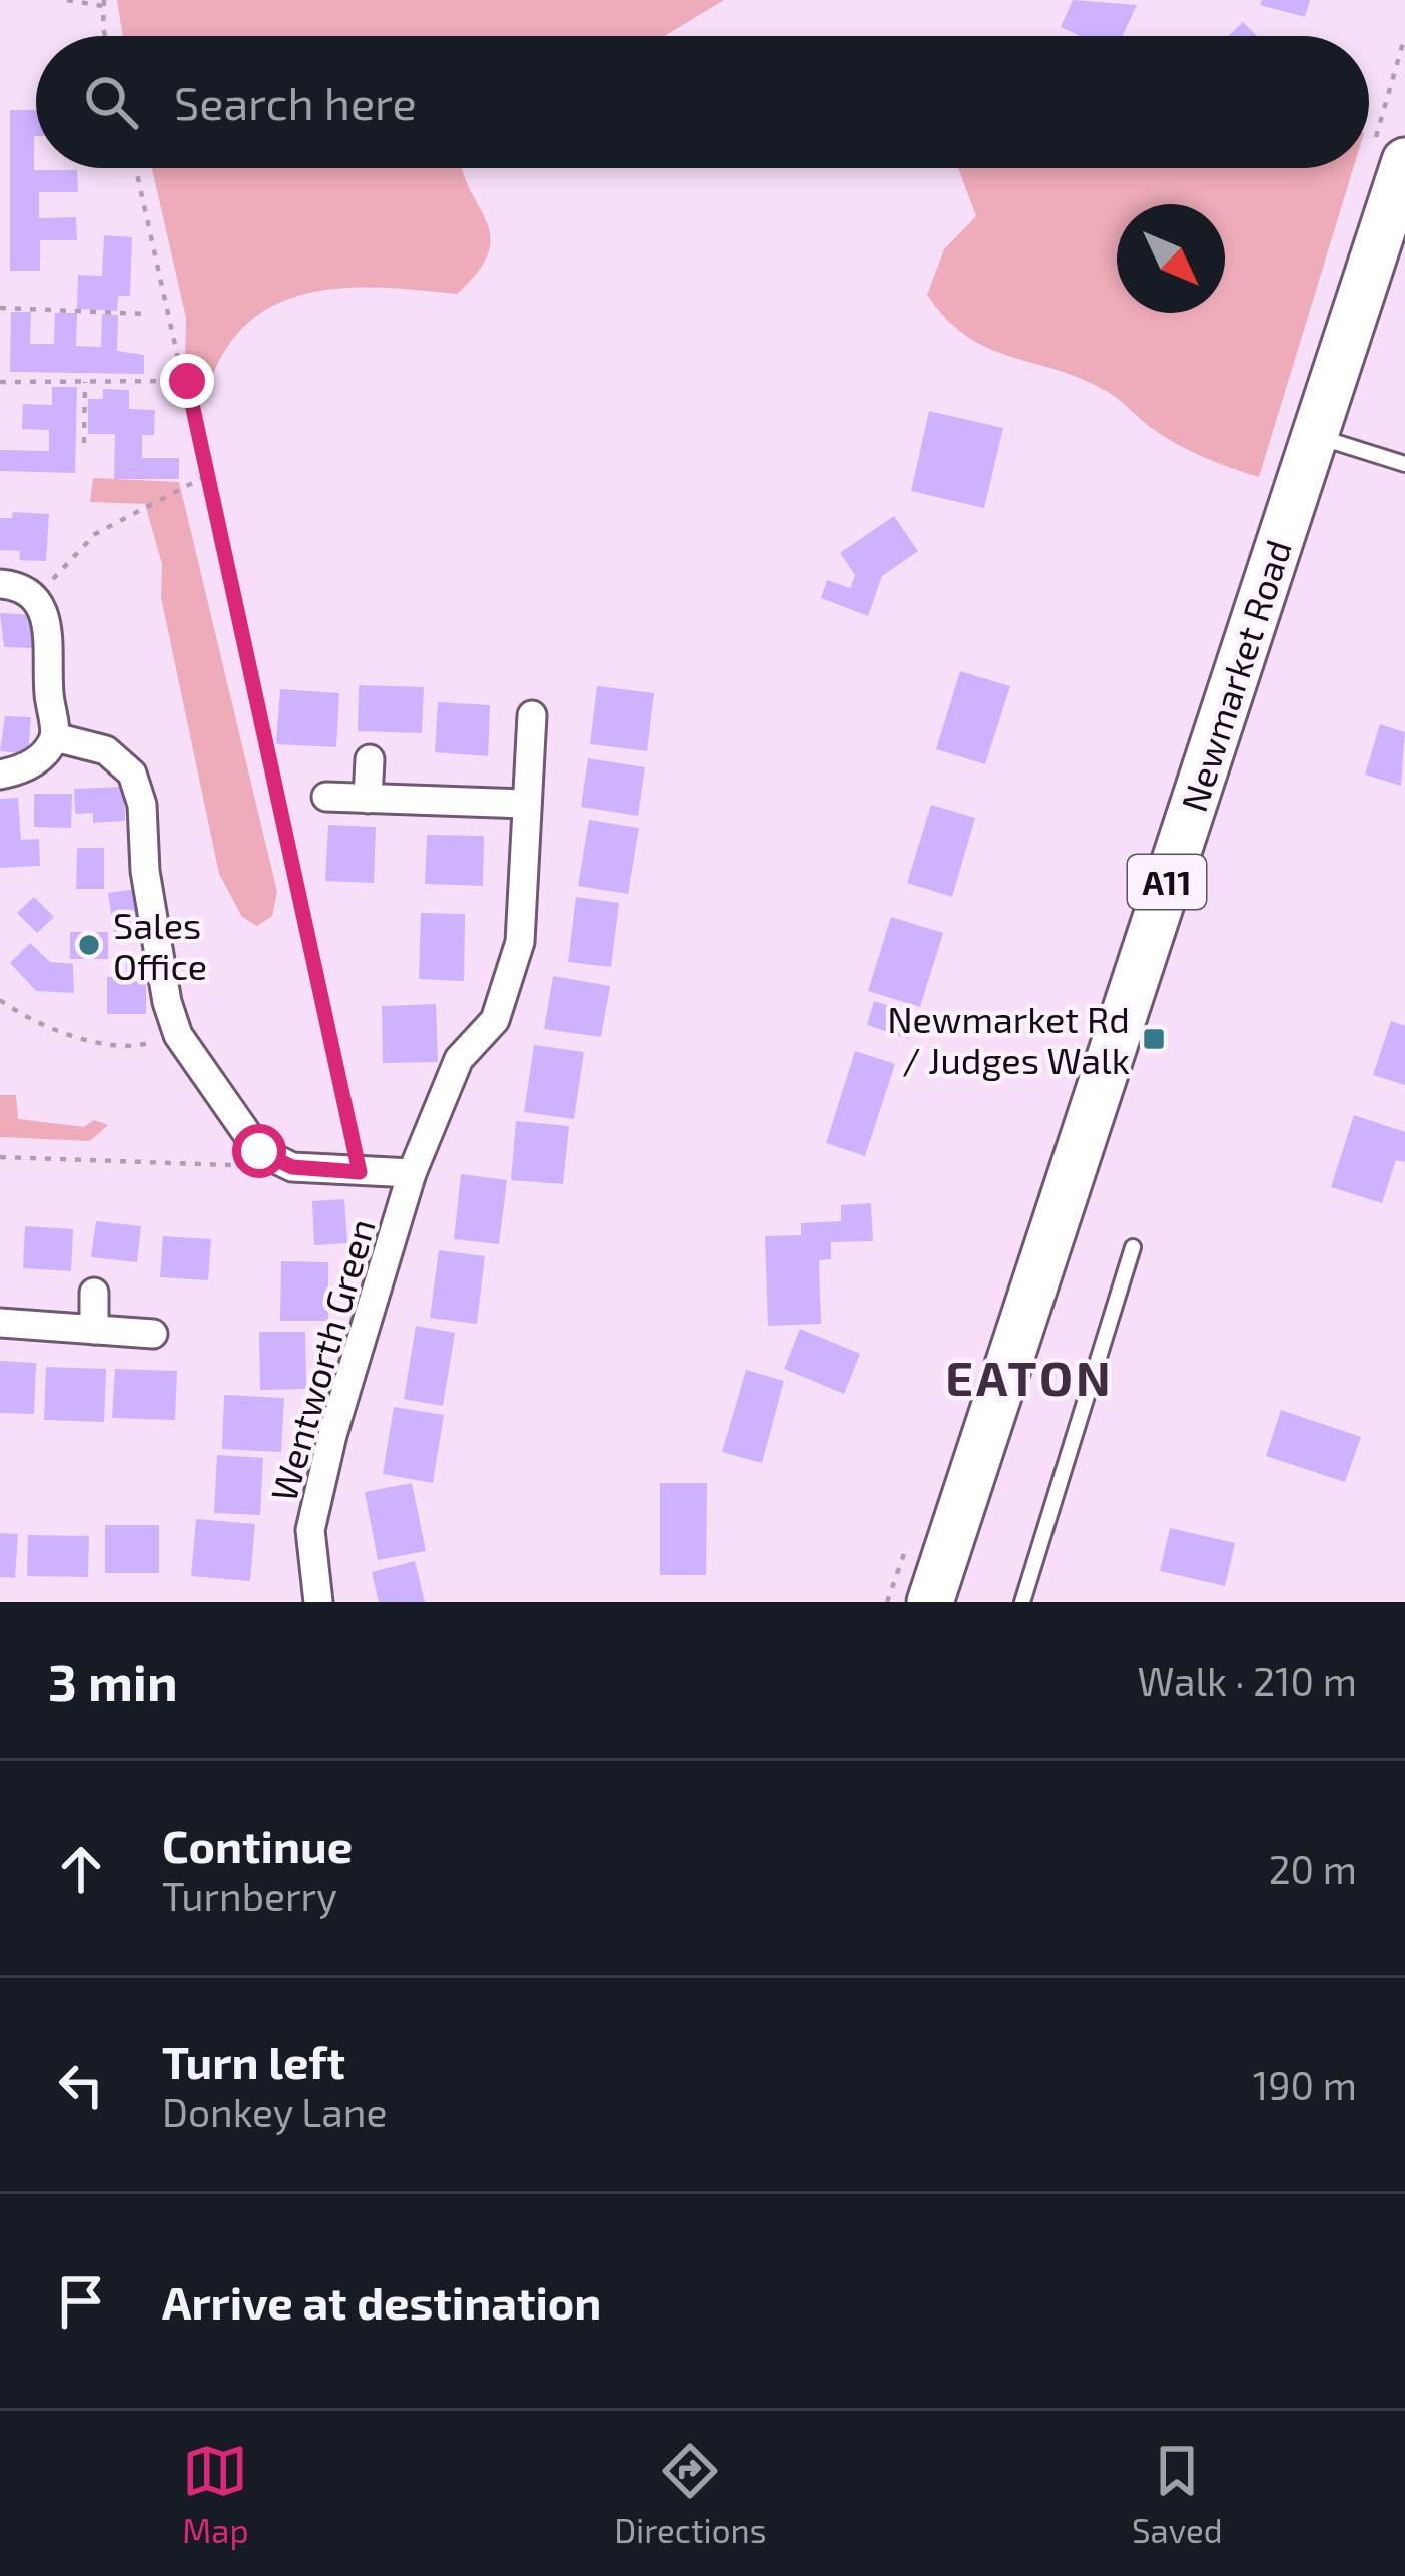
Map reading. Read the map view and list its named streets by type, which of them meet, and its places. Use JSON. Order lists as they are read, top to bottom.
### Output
{
  "streets": {
    "highway": ["Newmarket Road", "A11"],
    "street": ["Wentworth Green"]
  },
  "districts": ["EATON"],
  "places": {
    "other": ["Sales Office"],
    "transit": ["Newmarket Rd / Judges Walk"]
  },
  "north": "bottom right",
  "page": {
    "search": "Search here",
    "heading": ["3 min", "Walk · 210 m"],
    "list": [
      ["Continue", "Turnberry", "20 m"],
      ["Turn left", "Donkey Lane", "190 m"],
      "Arrive at destination"
    ],
    "nav": ["Map", "Directions", "Saved"]
  }
}
